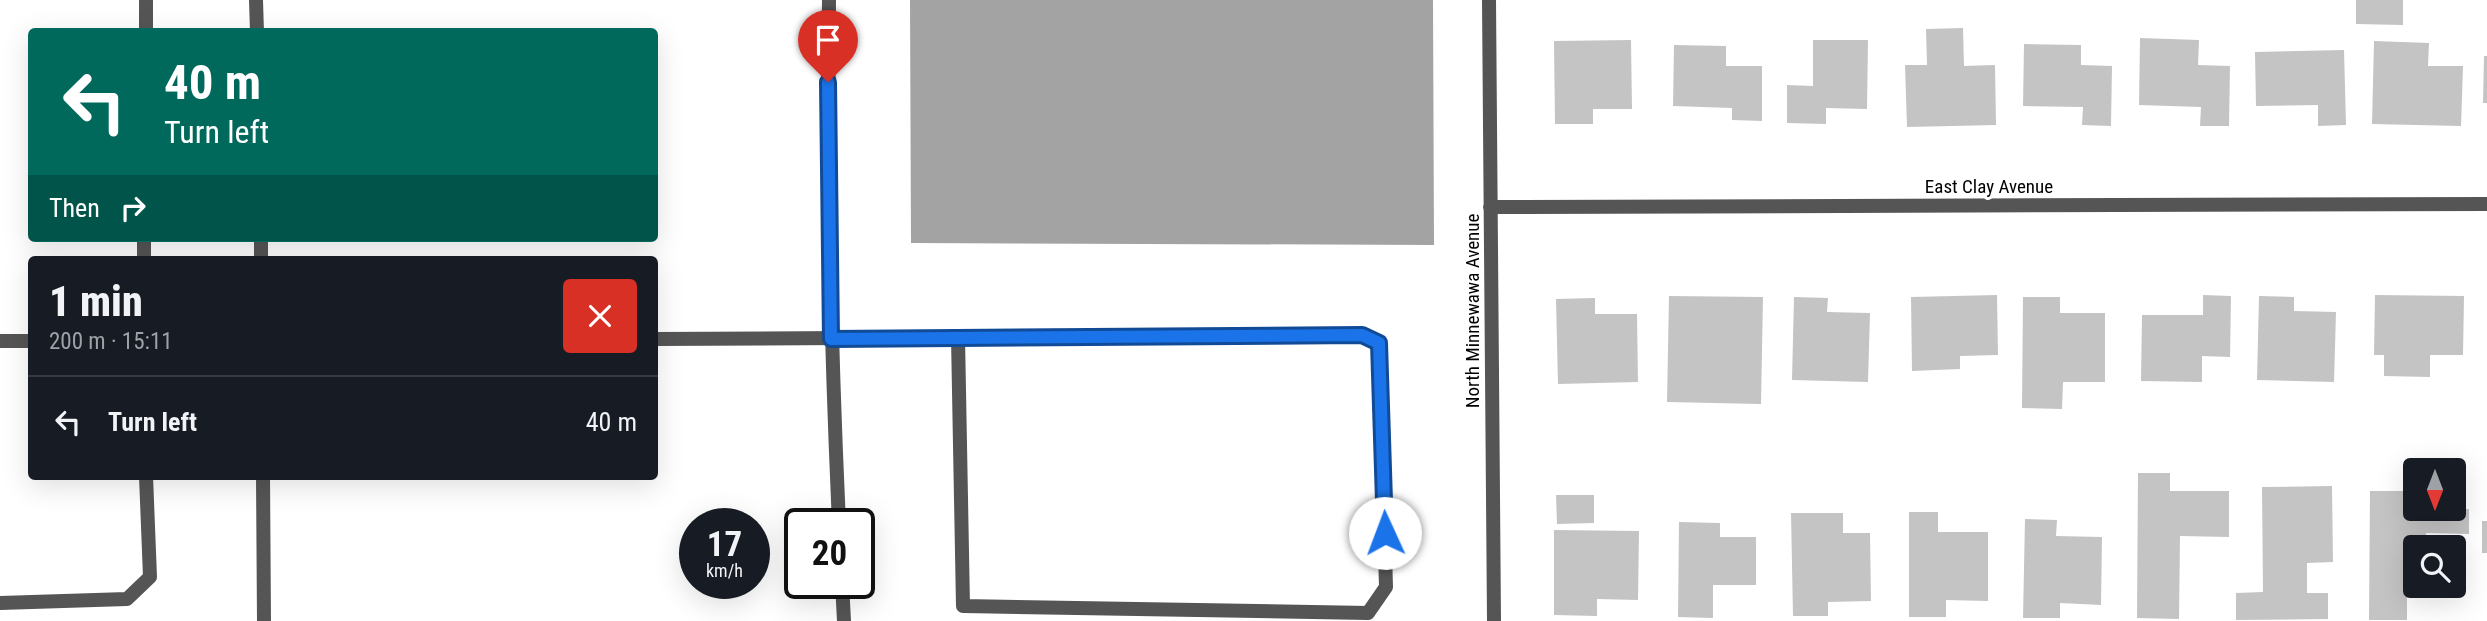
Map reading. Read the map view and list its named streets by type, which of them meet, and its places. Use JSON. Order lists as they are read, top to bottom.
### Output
{
  "streets": {
    "street": ["East Clay Avenue", "North Minnewawa Avenue"]
  },
  "crossings": [
    ["East Clay Avenue", "North Minnewawa Avenue"]
  ],
  "north": "bottom",
  "page": {
    "turn": ["40 m", "Turn left"],
    "then": "Then",
    "heading": ["1 min", "200 m · 15:11"],
    "list": [
      {
        "name": "Turn left",
        "value": "40 m"
      }
    ],
    "speed": "17 km/h",
    "limit": "20"
  }
}
